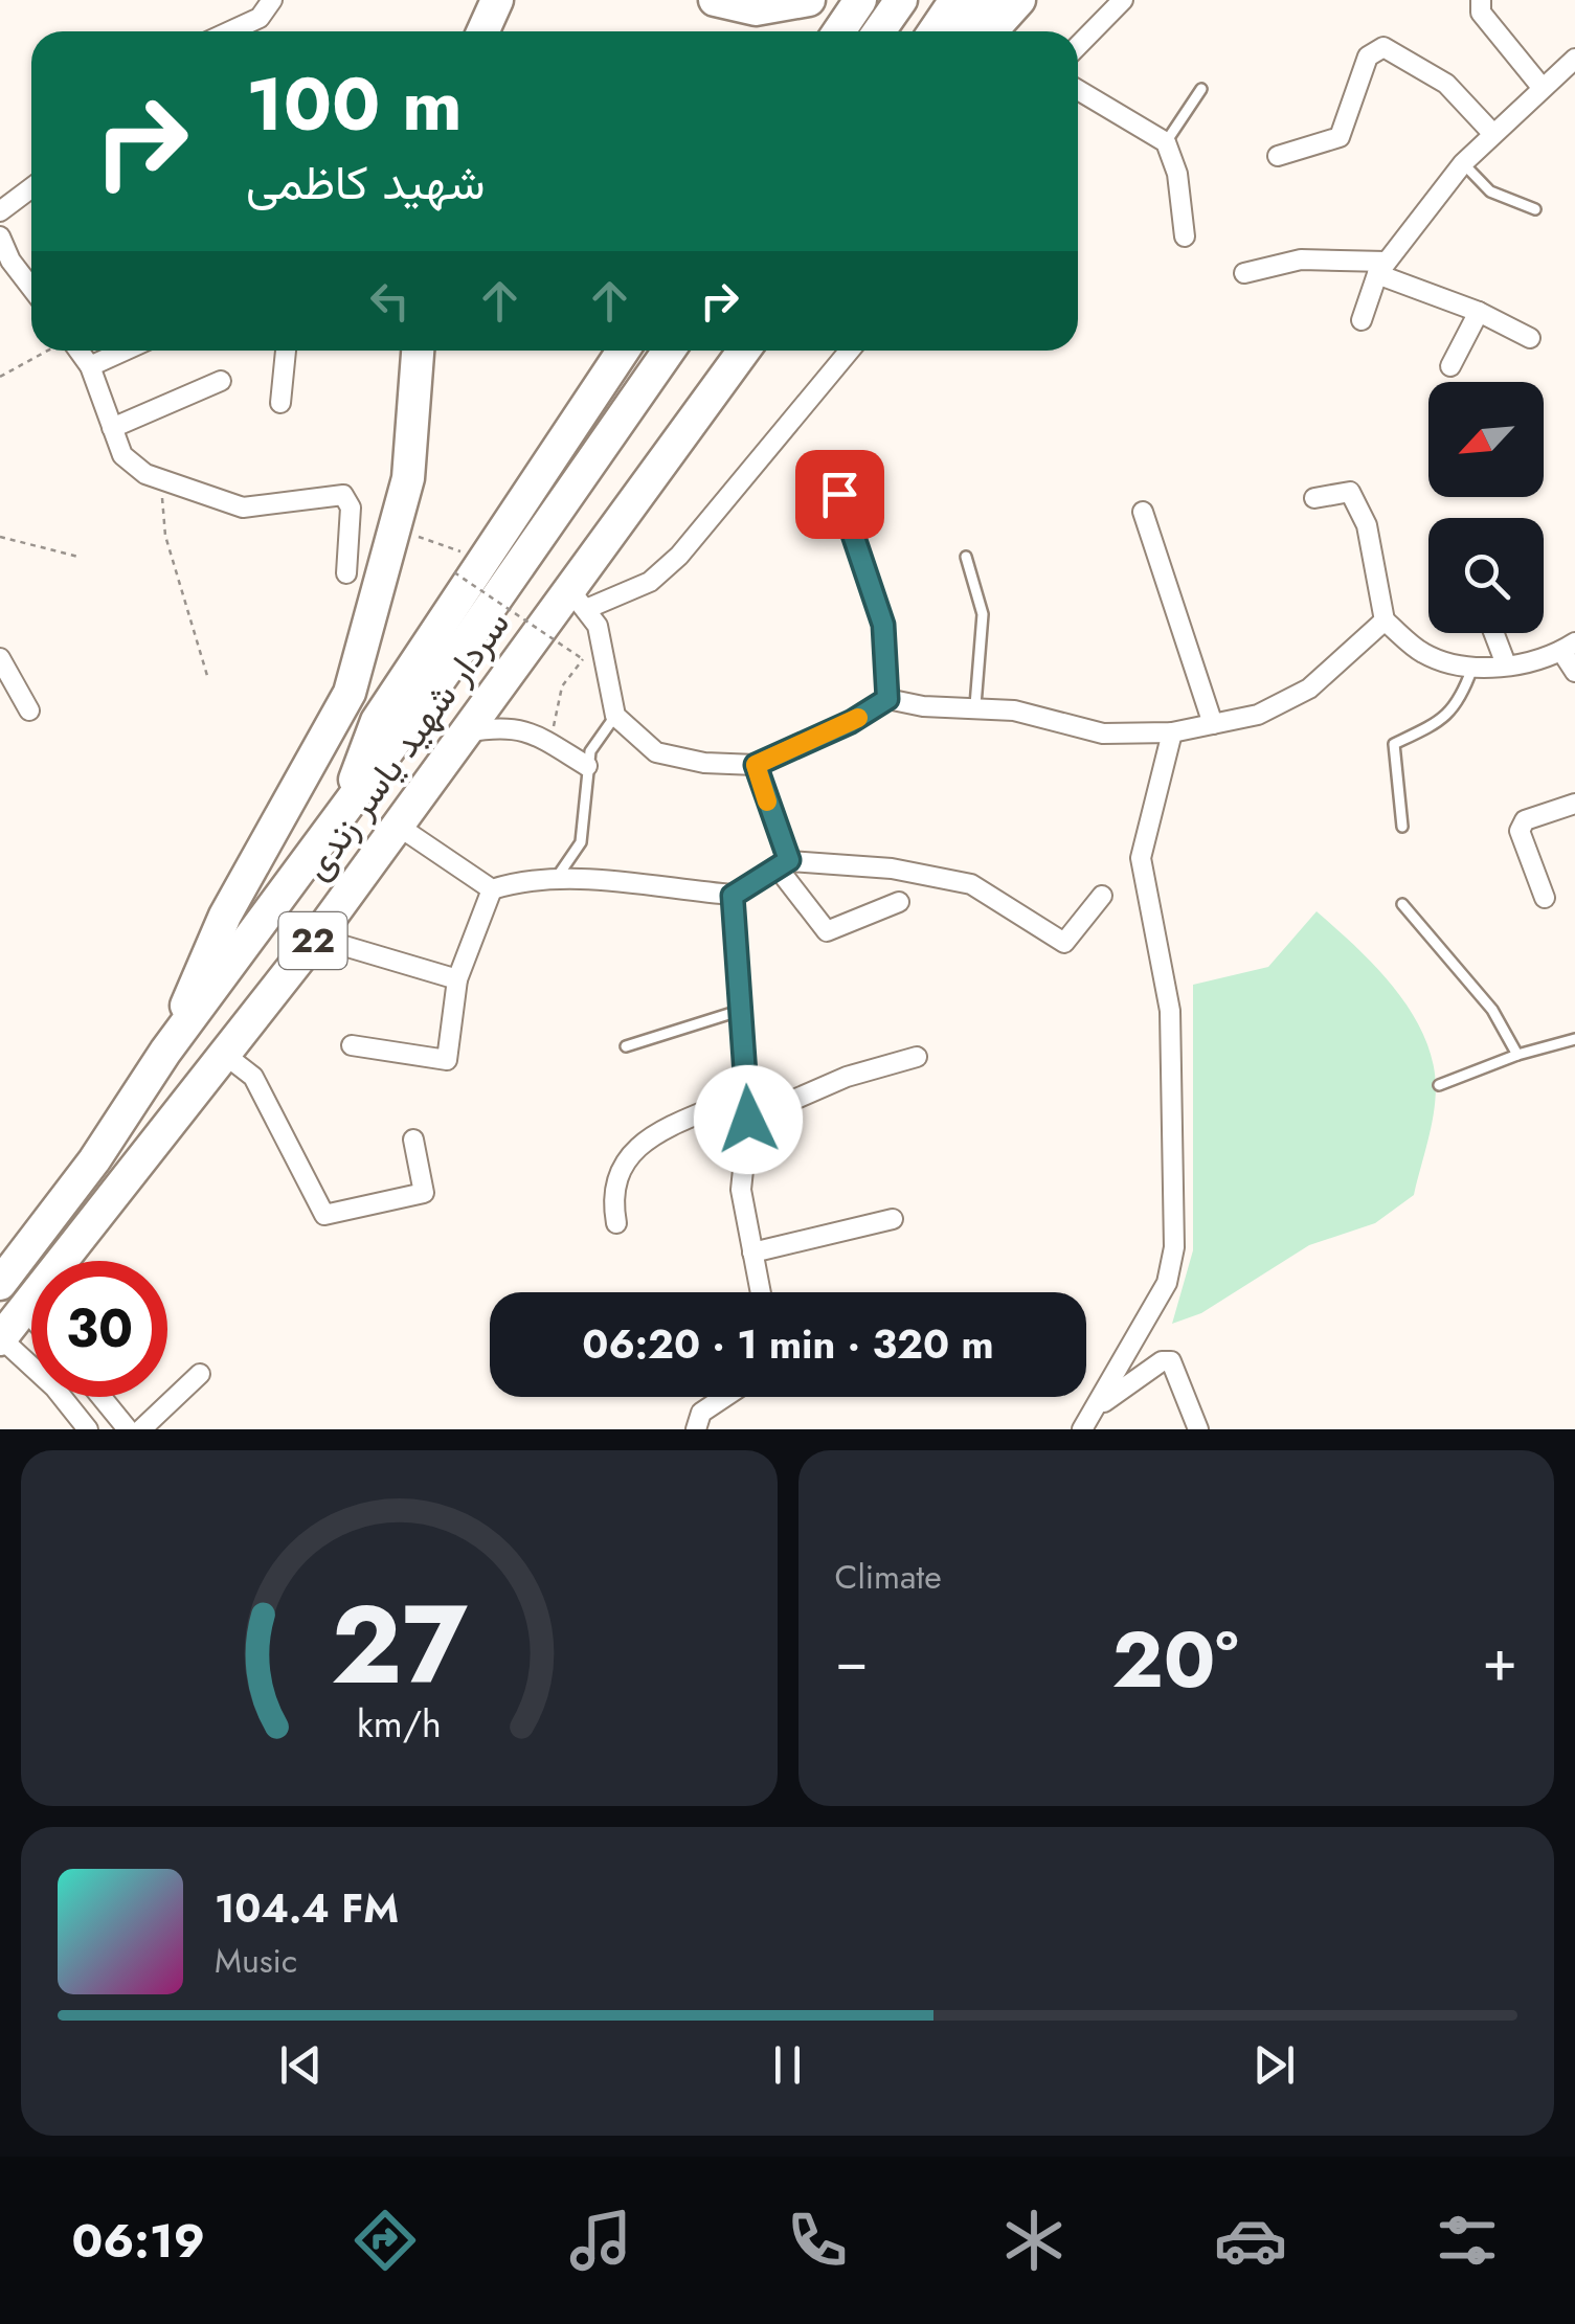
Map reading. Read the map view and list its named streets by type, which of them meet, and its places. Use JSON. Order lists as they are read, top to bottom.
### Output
{
  "streets": {
    "highway": ["سردار شهید یاسر زندی", "22"]
  },
  "north": "bottom left",
  "page": {
    "turn": ["100 m", "شهید کاظمی"],
    "limit": "30",
    "trip": "06:20 · 1 min · 320 m",
    "tile": "Climate",
    "heat": ["−", "20°", "+"],
    "song": ["104.4 FM", "Music"],
    "tabs": "06:19",
    "gauge": ["27", "km/h"]
  }
}
